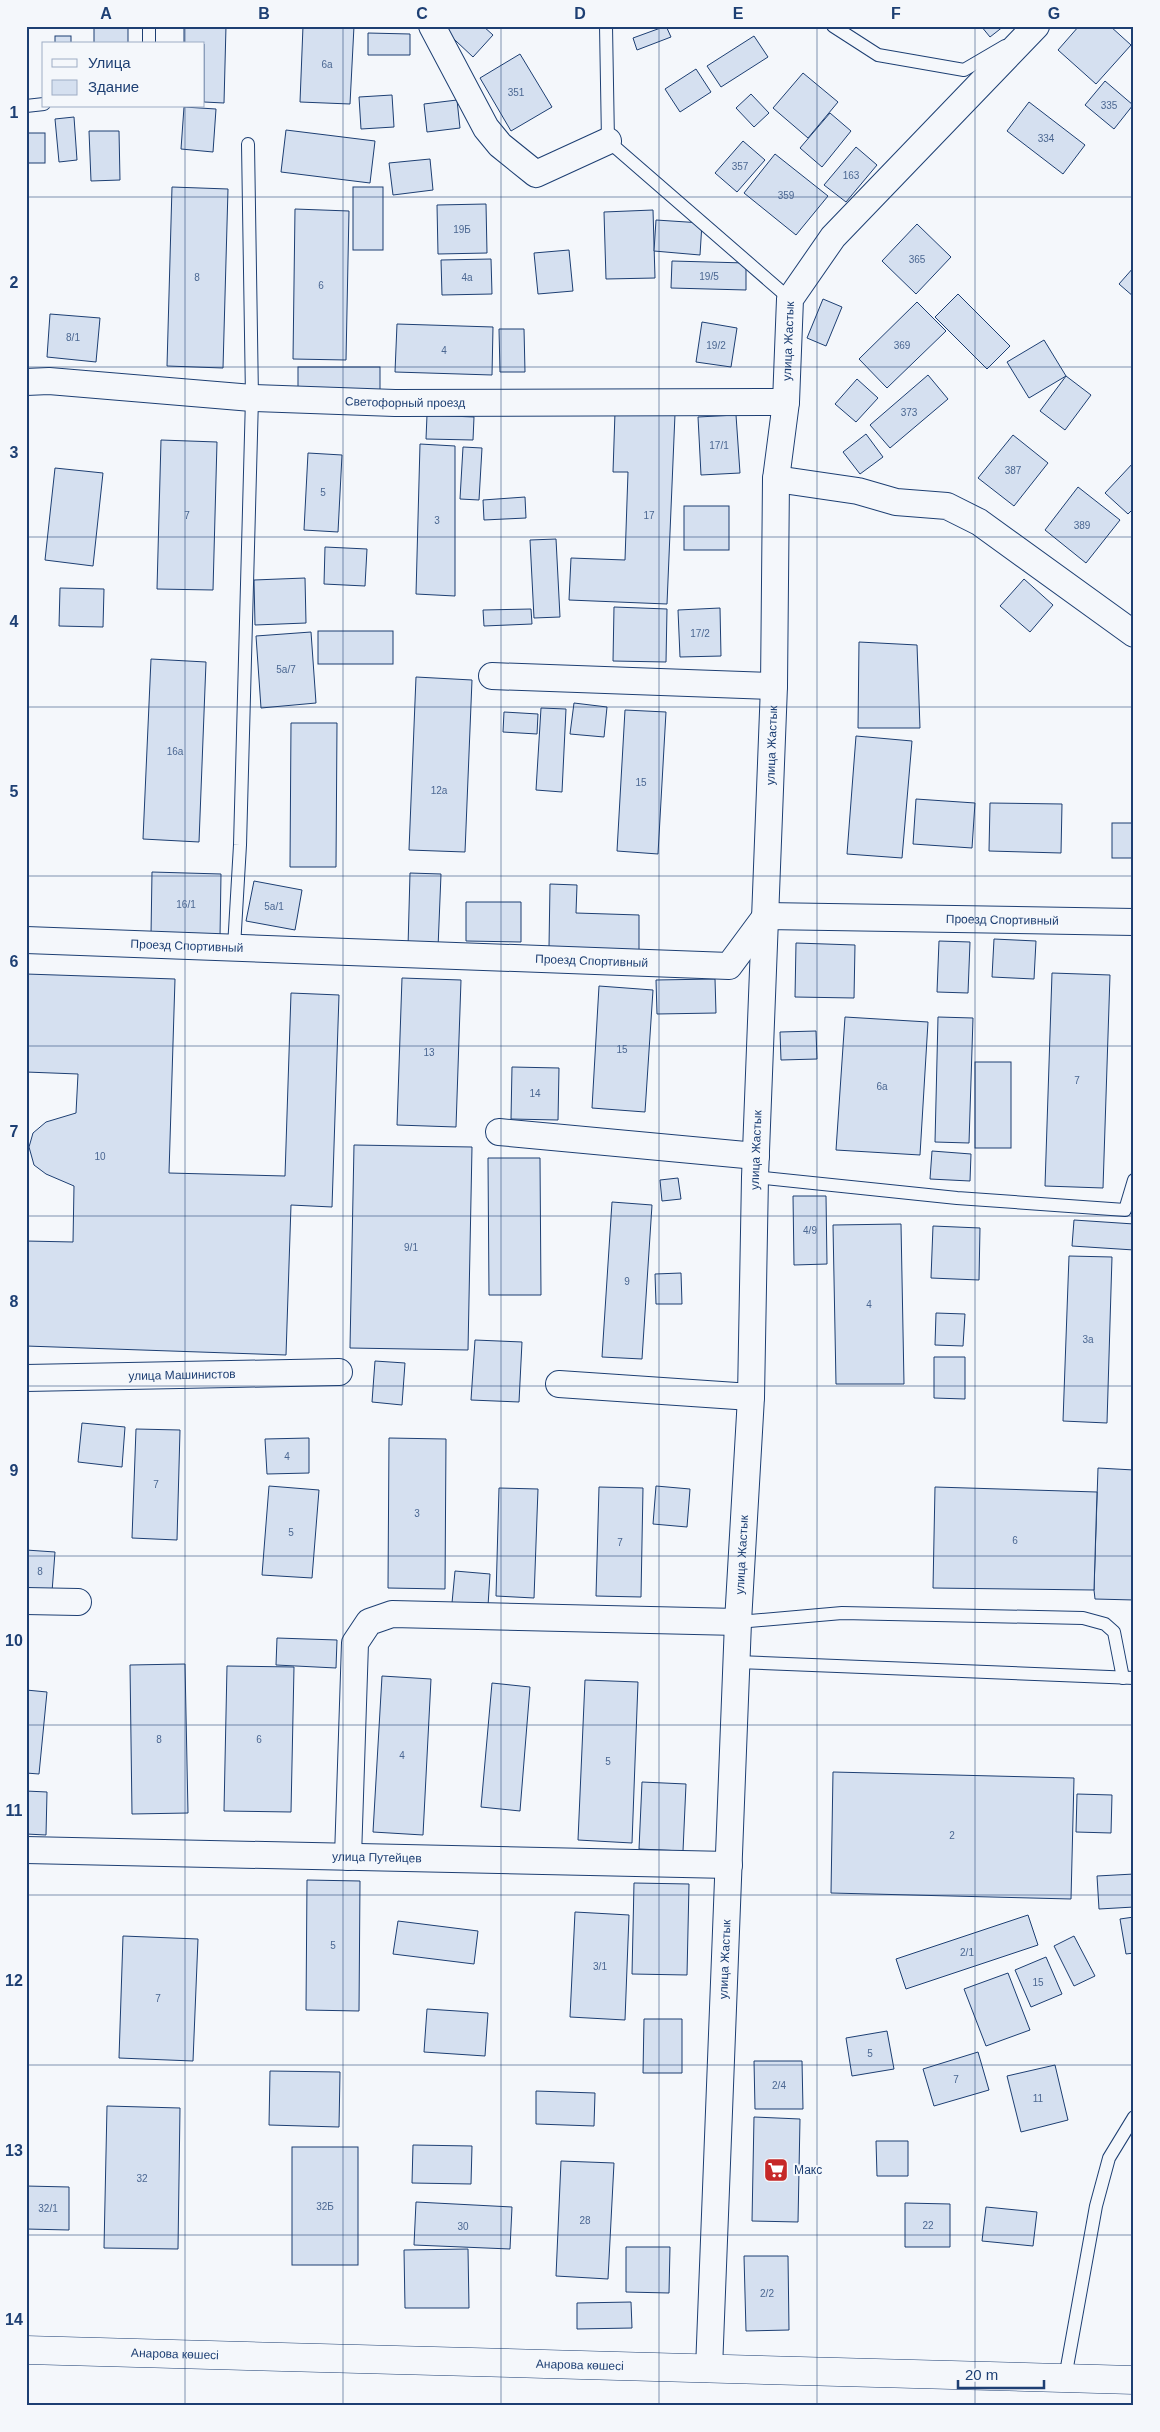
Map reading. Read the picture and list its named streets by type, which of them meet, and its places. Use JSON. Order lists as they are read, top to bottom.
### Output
{
  "streets": {
    "street": [
      "улица Жастык",
      "Светофорный проезд",
      "Проезд Спортивный",
      "улица Машинистов",
      "улица Путейцев",
      "Анарова көшесі"
    ]
  },
  "crossings": [
    ["улица Жастык", "Светофорный проезд"],
    ["улица Жастык", "Проезд Спортивный"],
    ["улица Жастык", "улица Путейцев"],
    ["улица Жастык", "Анарова көшесі"]
  ],
  "places": {
    "supermarket": ["Макс"]
  },
  "house_numbers": [
    "6а",
    "351",
    "335",
    "334",
    "357",
    "163",
    "359",
    "19Б",
    "365",
    "19/5",
    "8",
    "4а",
    "6",
    "8/1",
    "19/2",
    "369",
    "4",
    "373",
    "17/1",
    "387",
    "5",
    "7",
    "17",
    "3",
    "389",
    "17/2",
    "5а/7",
    "16а",
    "15",
    "12а",
    "16/1",
    "5а/1",
    "15",
    "13",
    "7",
    "6а",
    "14",
    "10",
    "4/9",
    "9/1",
    "9",
    "4",
    "3а",
    "4",
    "7",
    "3",
    "5",
    "6",
    "7",
    "8",
    "8",
    "6",
    "4",
    "5",
    "2",
    "5",
    "2/1",
    "3/1",
    "15",
    "7",
    "5",
    "7",
    "2/4",
    "11",
    "32",
    "32Б",
    "32/1",
    "28",
    "22",
    "30",
    "2/2"
  ],
  "legend": ["Улица", "Здание"],
  "scale_bar": "20 m",
  "grid": {
    "columns": [
      "A",
      "B",
      "C",
      "D",
      "E",
      "F",
      "G"
    ],
    "rows": [
      "1",
      "2",
      "3",
      "4",
      "5",
      "6",
      "7",
      "8",
      "9",
      "10",
      "11",
      "12",
      "13",
      "14"
    ]
  }
}
